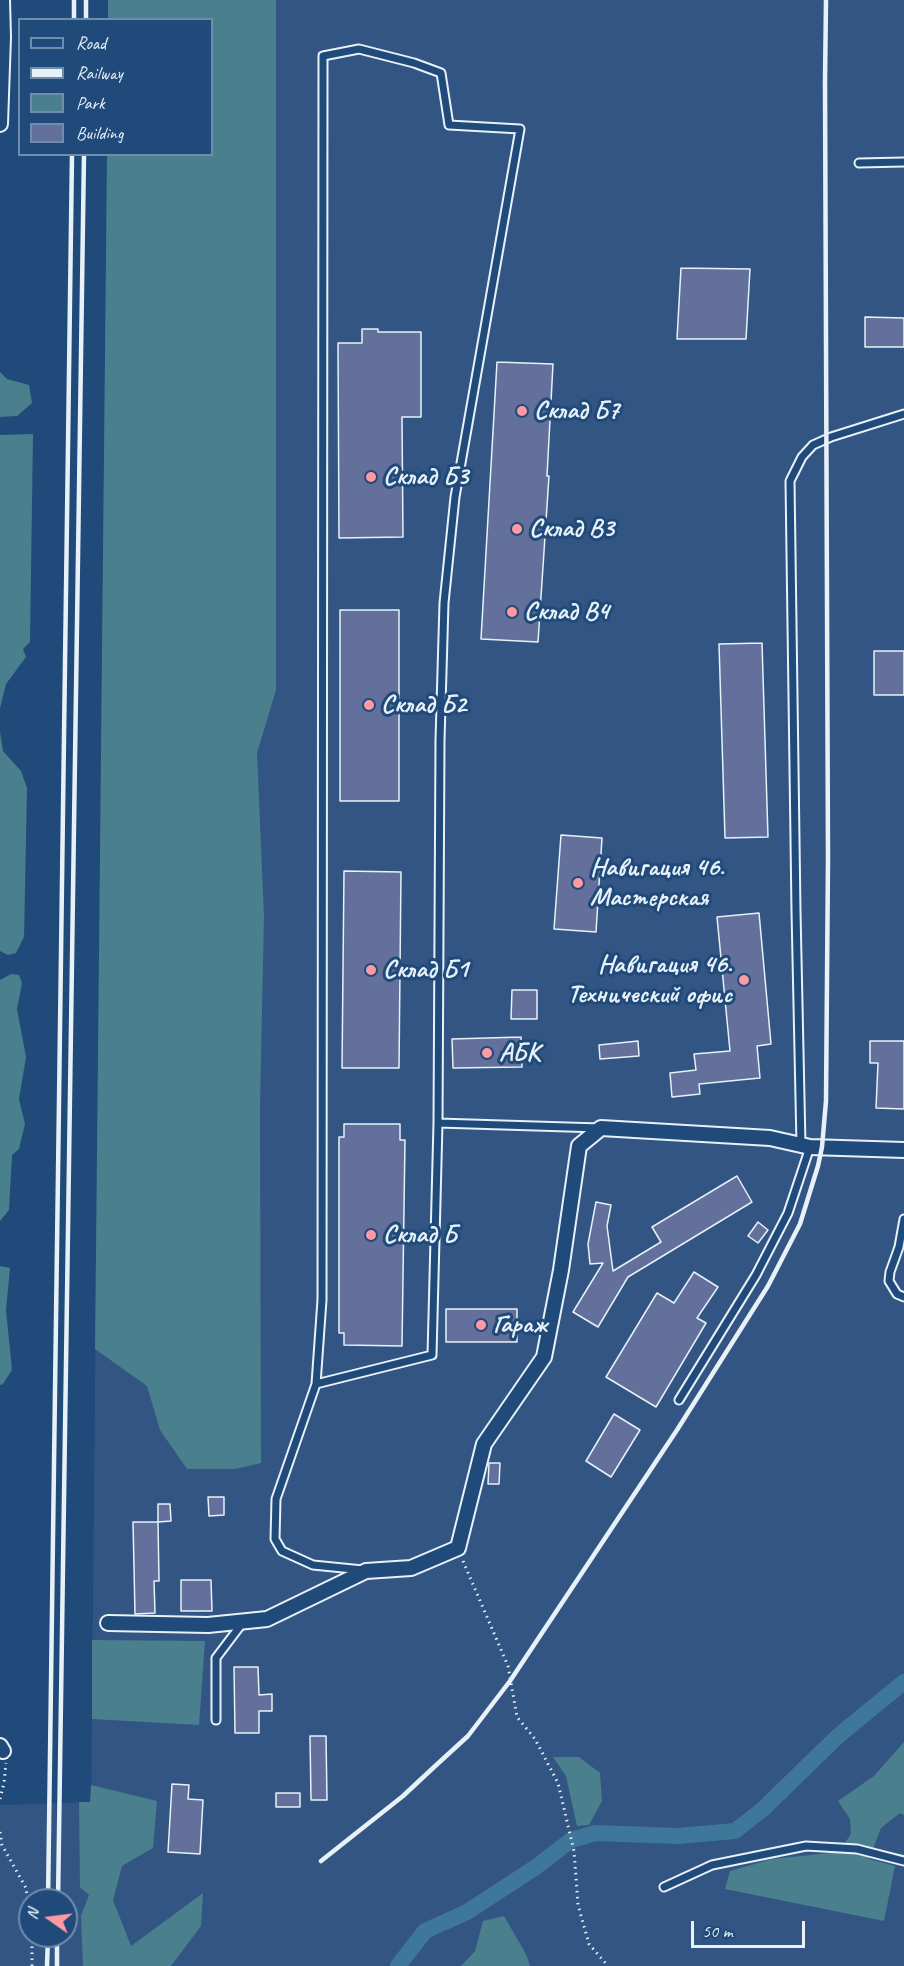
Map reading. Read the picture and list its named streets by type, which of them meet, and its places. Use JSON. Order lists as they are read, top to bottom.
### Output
{
  "places": [
    "Склад Б7",
    "Склад Б3",
    "Склад В3",
    "Склад В4",
    "Склад Б2",
    "Навигация 46. Мастерская",
    "Склад Б1",
    "Навигация 46. Технический офис",
    "АБК",
    "Склад Б",
    "Гараж"
  ],
  "legend": [
    "Road",
    "Railway",
    "Park",
    "Building"
  ],
  "scale_bar": "50 m",
  "north": "left"
}
